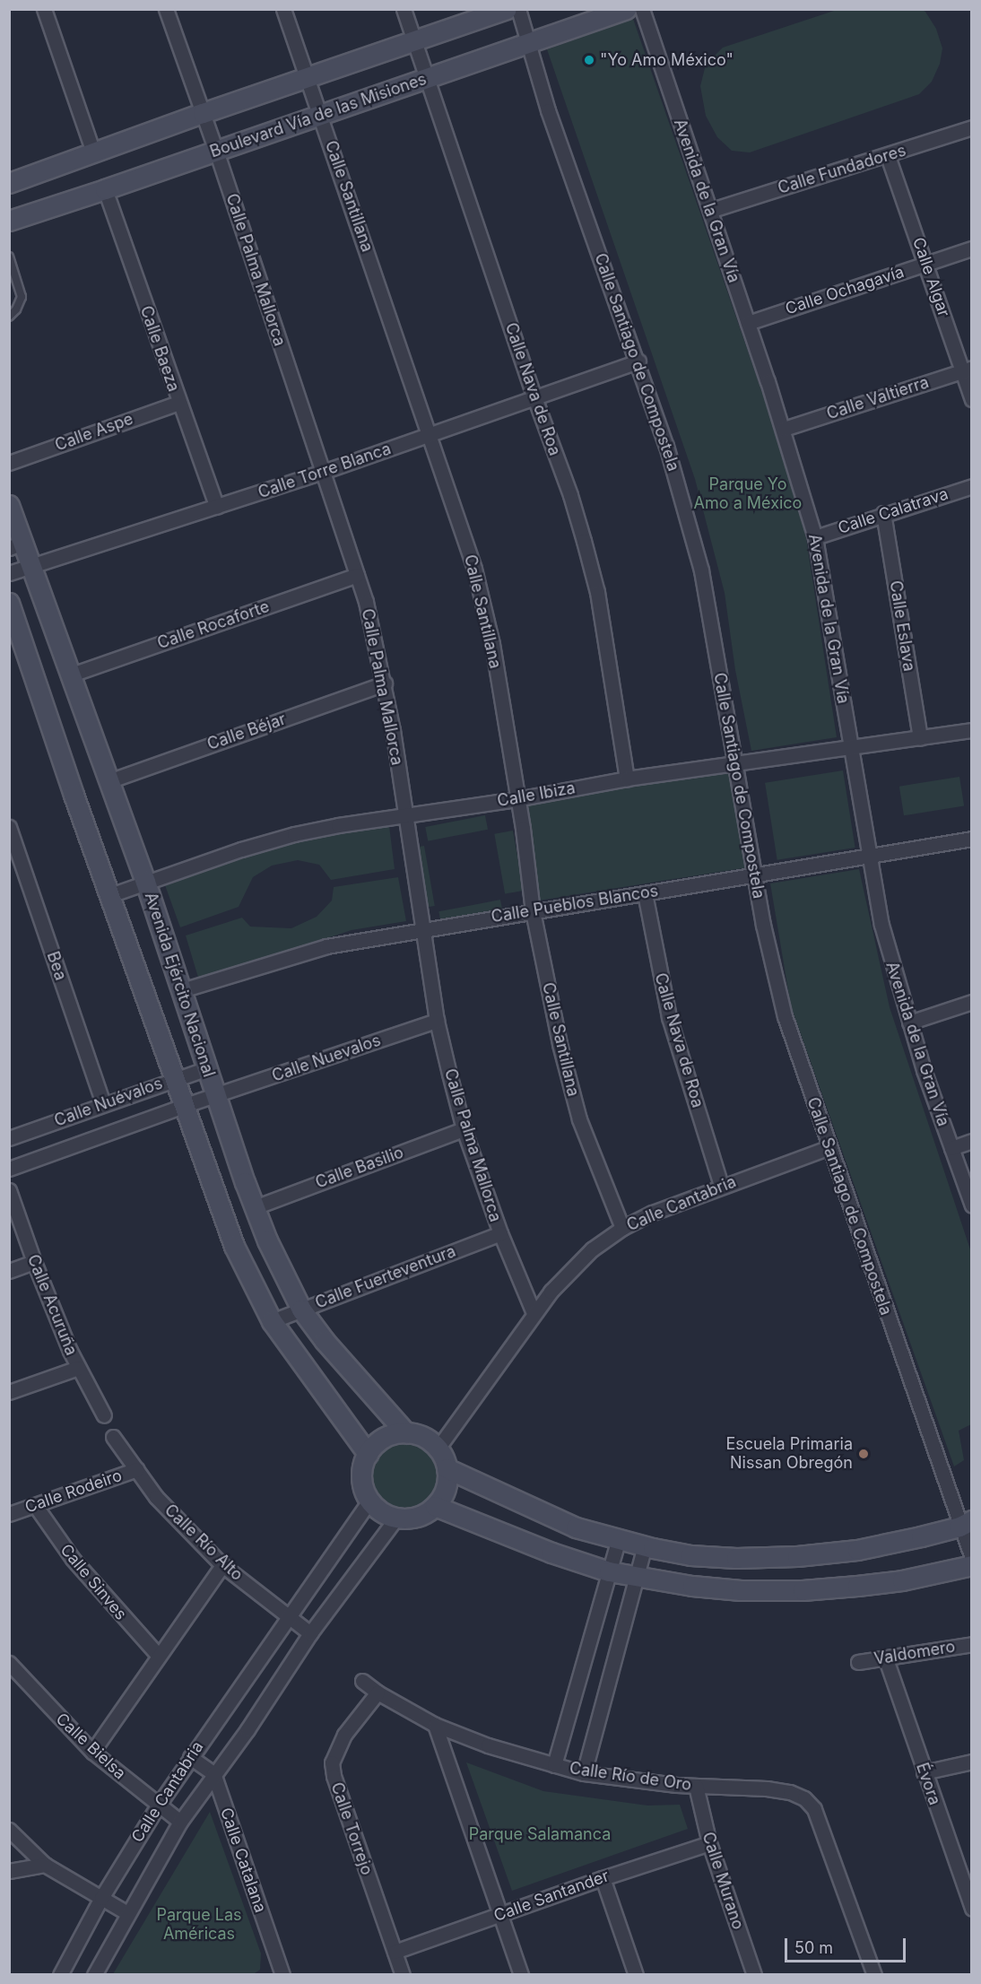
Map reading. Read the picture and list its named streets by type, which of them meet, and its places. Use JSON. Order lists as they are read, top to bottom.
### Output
{
  "streets": {
    "street": [
      "Boulevard Vía de las Misiones",
      "Calle Fundadores",
      "Calle Santillana",
      "Avenida de la Gran Vía",
      "Calle Palma Mallorca",
      "Calle Algar",
      "Calle Ochagavía",
      "Calle Baeza",
      "Calle Santiago de Compostela",
      "Calle Nava de Roa",
      "Calle Valtierra",
      "Calle Aspe",
      "Calle Torre Blanca",
      "Calle Calatrava",
      "Calle Rocaforte",
      "Calle Eslava",
      "Calle Béjar",
      "Calle Ibiza",
      "Calle Pueblos Blancos",
      "Bea",
      "Avenida Ejército Nacional",
      "Calle Nuevalos",
      "Calle Nuévalos",
      "Calle Basilio",
      "Calle Cantabria",
      "Calle Fuerteventura",
      "Calle Acuruña",
      "Calle Rodeiro",
      "Calle Río Alto",
      "Calle Sinves",
      "Valdomero",
      "Calle Bielsa",
      "Calle Río de Oro",
      "Évora",
      "Calle Torrejo",
      "Calle Catalana",
      "Calle Murano",
      "Calle Santander"
    ]
  },
  "crossings": [
    ["Boulevard Vía de las Misiones", "Calle Santillana"],
    ["Boulevard Vía de las Misiones", "Calle Palma Mallorca"],
    ["Boulevard Vía de las Misiones", "Calle Baeza"],
    ["Boulevard Vía de las Misiones", "Calle Santiago de Compostela"],
    ["Boulevard Vía de las Misiones", "Calle Nava de Roa"],
    ["Calle Fundadores", "Avenida de la Gran Vía"],
    ["Calle Fundadores", "Calle Algar"],
    ["Calle Santillana", "Calle Torre Blanca"],
    ["Calle Santillana", "Calle Ibiza"],
    ["Calle Santillana", "Calle Pueblos Blancos"],
    ["Calle Santillana", "Calle Cantabria"],
    ["Avenida de la Gran Vía", "Calle Ochagavía"],
    ["Avenida de la Gran Vía", "Calle Valtierra"],
    ["Avenida de la Gran Vía", "Calle Calatrava"],
    ["Avenida de la Gran Vía", "Calle Ibiza"],
    ["Avenida de la Gran Vía", "Calle Pueblos Blancos"],
    ["Calle Palma Mallorca", "Calle Torre Blanca"],
    ["Calle Palma Mallorca", "Calle Rocaforte"],
    ["Calle Palma Mallorca", "Calle Béjar"],
    ["Calle Palma Mallorca", "Calle Ibiza"],
    ["Calle Palma Mallorca", "Calle Pueblos Blancos"],
    ["Calle Palma Mallorca", "Calle Nuevalos"],
    ["Calle Palma Mallorca", "Calle Basilio"],
    ["Calle Palma Mallorca", "Calle Cantabria"],
    ["Calle Palma Mallorca", "Calle Fuerteventura"],
    ["Calle Algar", "Calle Ochagavía"],
    ["Calle Algar", "Calle Valtierra"],
    ["Calle Baeza", "Calle Aspe"],
    ["Calle Baeza", "Calle Torre Blanca"],
    ["Calle Santiago de Compostela", "Calle Torre Blanca"],
    ["Calle Santiago de Compostela", "Calle Ibiza"],
    ["Calle Santiago de Compostela", "Calle Pueblos Blancos"],
    ["Calle Santiago de Compostela", "Calle Cantabria"],
    ["Calle Nava de Roa", "Calle Torre Blanca"],
    ["Calle Nava de Roa", "Calle Ibiza"],
    ["Calle Nava de Roa", "Calle Pueblos Blancos"],
    ["Calle Nava de Roa", "Calle Cantabria"],
    ["Calle Torre Blanca", "Avenida Ejército Nacional"],
    ["Calle Calatrava", "Calle Eslava"],
    ["Calle Rocaforte", "Avenida Ejército Nacional"],
    ["Calle Eslava", "Calle Ibiza"],
    ["Calle Béjar", "Avenida Ejército Nacional"],
    ["Calle Ibiza", "Avenida Ejército Nacional"],
    ["Calle Pueblos Blancos", "Avenida Ejército Nacional"],
    ["Bea", "Calle Nuévalos"],
    ["Avenida Ejército Nacional", "Calle Nuevalos"],
    ["Avenida Ejército Nacional", "Calle Nuévalos"],
    ["Avenida Ejército Nacional", "Calle Basilio"],
    ["Avenida Ejército Nacional", "Calle Cantabria"],
    ["Avenida Ejército Nacional", "Calle Fuerteventura"],
    ["Calle Nuevalos", "Calle Nuévalos"],
    ["Calle Cantabria", "Calle Río Alto"],
    ["Calle Cantabria", "Calle Bielsa"],
    ["Calle Cantabria", "Calle Catalana"],
    ["Calle Rodeiro", "Calle Río Alto"],
    ["Calle Rodeiro", "Calle Sinves"],
    ["Valdomero", "Évora"],
    ["Calle Río de Oro", "Calle Torrejo"],
    ["Calle Río de Oro", "Calle Murano"],
    ["Calle Torrejo", "Calle Santander"],
    ["Calle Murano", "Calle Santander"]
  ],
  "parks": ["Parque Yo Amo a México", "Parque Salamanca", "Parque Las Américas"],
  "places": ["\"Yo Amo México\"", "Escuela Primaria Nissan Obregón"],
  "scale_bar": "50 m"
}
